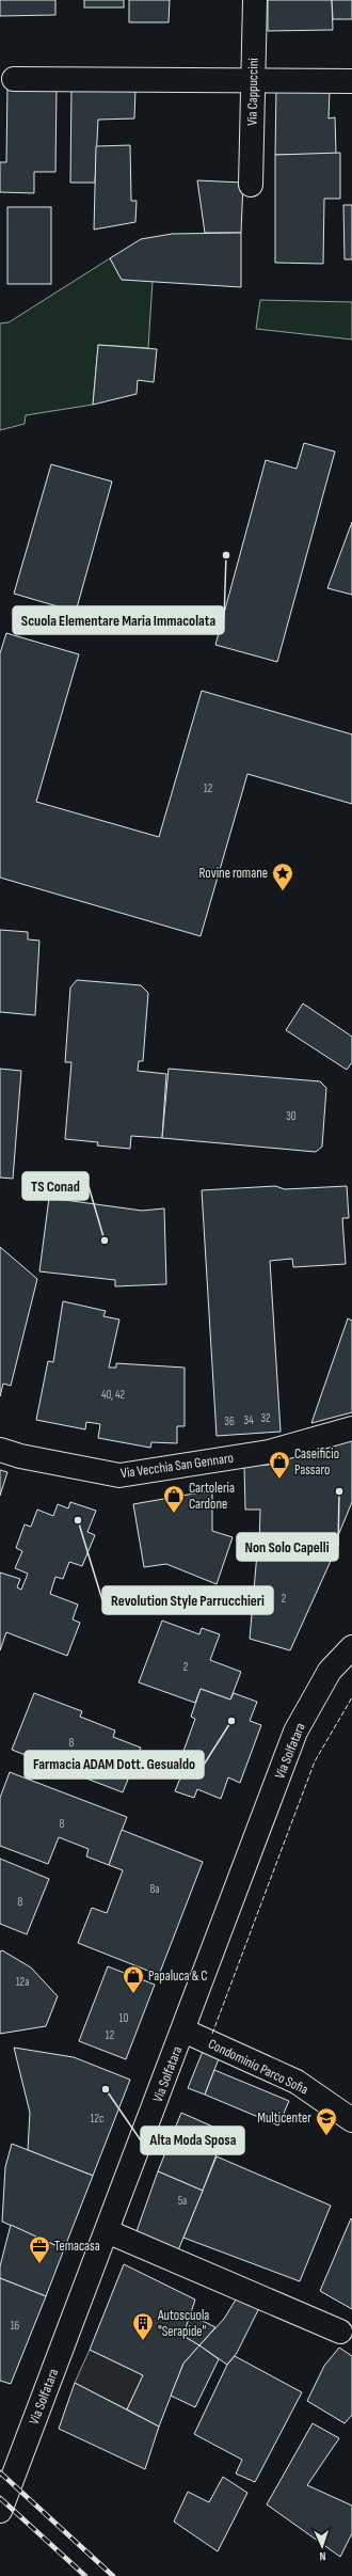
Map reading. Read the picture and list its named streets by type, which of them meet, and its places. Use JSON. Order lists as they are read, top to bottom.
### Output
{
  "streets": {
    "street": [
      "Via Cappuccini",
      "Via Vecchia San Gennaro",
      "Via Solfatara",
      "Condominio Parco Sofia"
    ]
  },
  "crossings": [
    ["Via Solfatara", "Condominio Parco Sofia"]
  ],
  "places": {
    "other": [
      "Scuola Elementare Maria Immacolata",
      "TS Conad",
      "Non Solo Capelli",
      "Revolution Style Parrucchieri",
      "Farmacia ADAM Dott. Gesualdo",
      "Alta Moda Sposa"
    ],
    "place": ["Rovine romane"],
    "shop": ["Caseificio Passaro", "Cartoleria Cardone", "Papaluca & C"],
    "school or university": ["Multicenter"],
    "office": ["Temacasa"],
    "building": ["Autoscuola \"Serapide\""]
  },
  "house_numbers": [
    "12",
    "30",
    "40, 42",
    "32",
    "34",
    "36",
    "2",
    "2",
    "8",
    "8",
    "8a",
    "8",
    "12a",
    "10",
    "12",
    "12c",
    "5a",
    "16"
  ],
  "north": "bottom"
}
